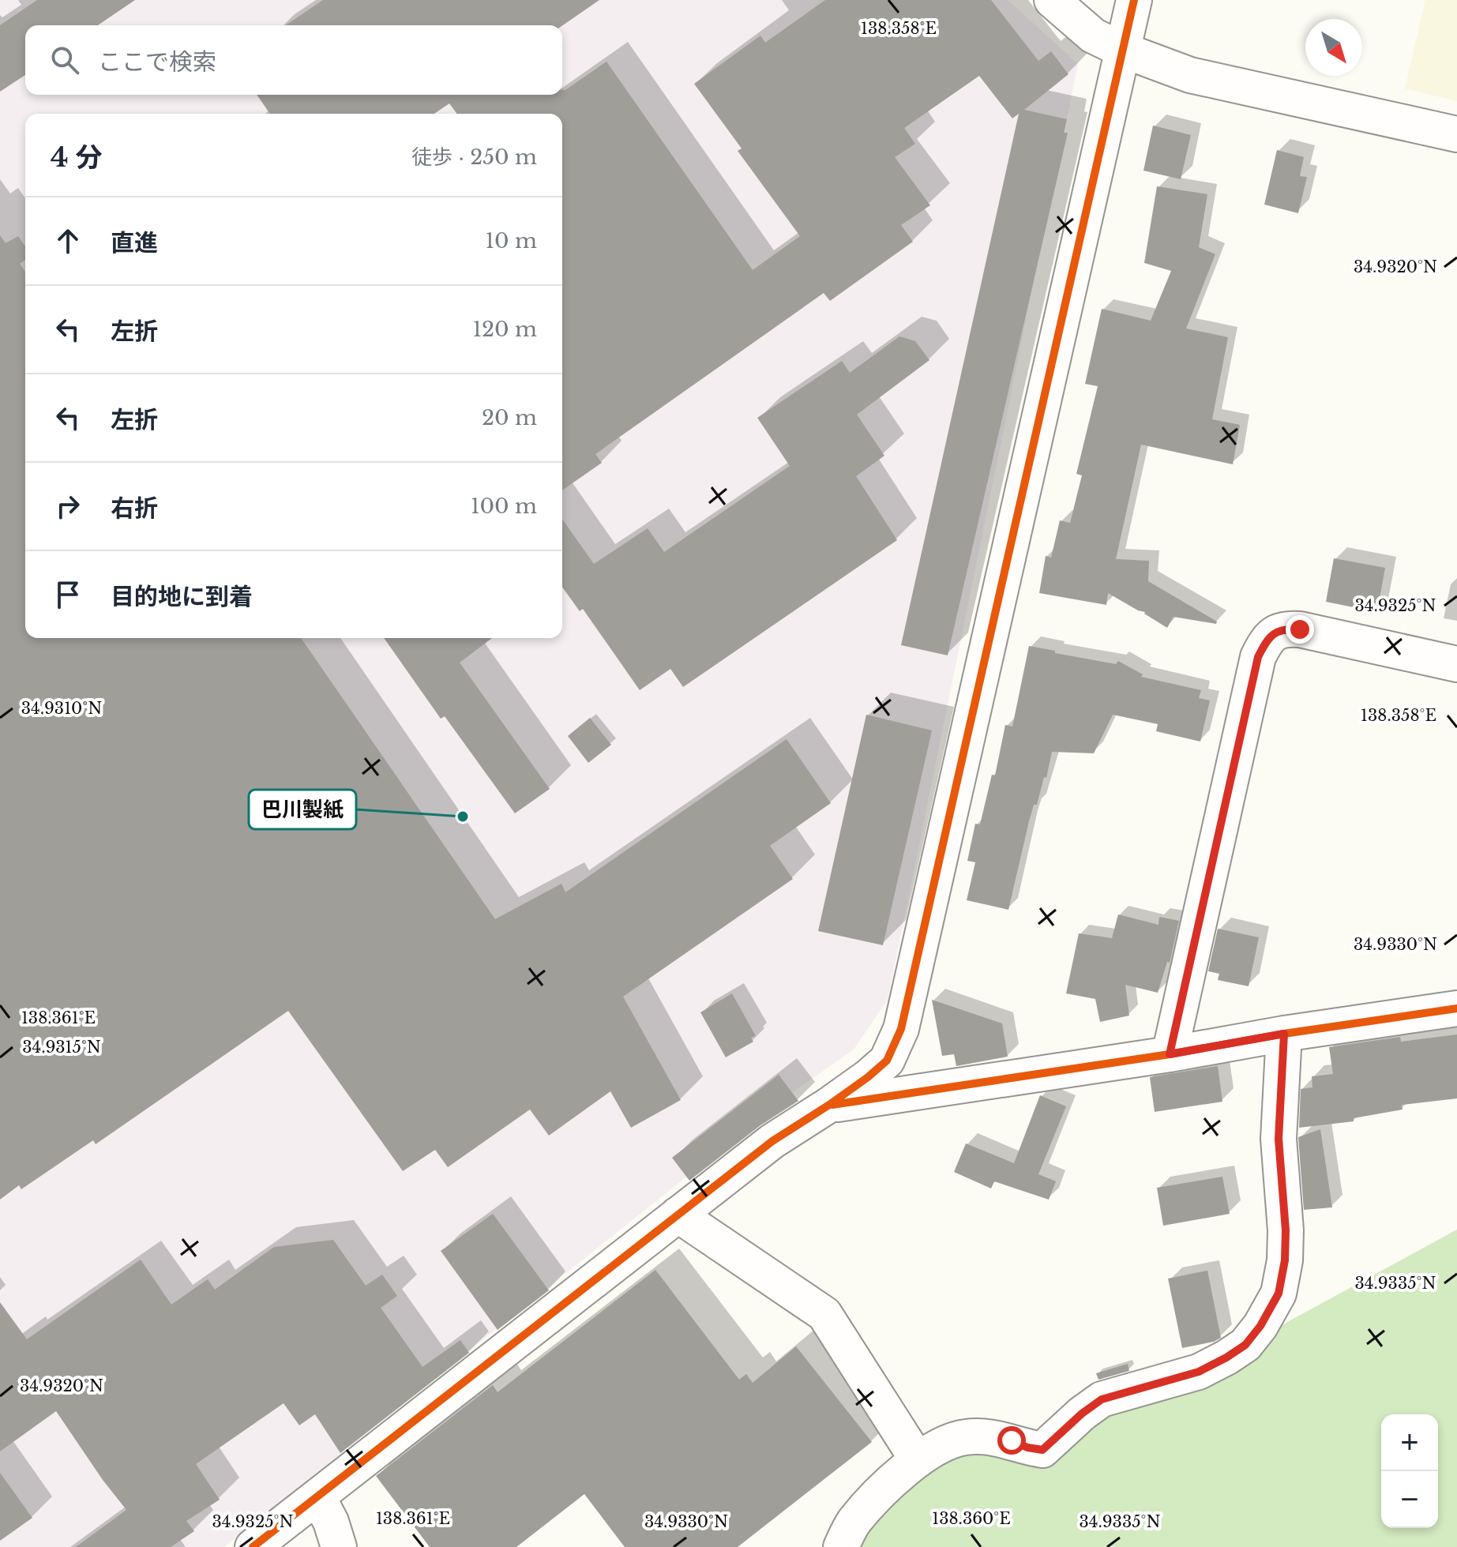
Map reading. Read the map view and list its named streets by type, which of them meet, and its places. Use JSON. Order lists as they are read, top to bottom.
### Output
{
  "places": ["巴川製紙"],
  "north": "bottom right",
  "page": {
    "search": "ここで検索",
    "heading": ["4 分", "徒歩 · 250 m"],
    "list": [
      ["直進", "10 m"],
      ["左折", "120 m"],
      ["左折", "20 m"],
      ["右折", "100 m"],
      "目的地に到着"
    ],
    "map_buttons": ["+", "−"]
  },
  "coordinates": [
    "138.358°E",
    "34.9320°N",
    "34.9325°N",
    "34.9310°N",
    "34.9330°N",
    "138.361°E",
    "34.9315°N",
    "34.9335°N",
    "138.360°E"
  ]
}
